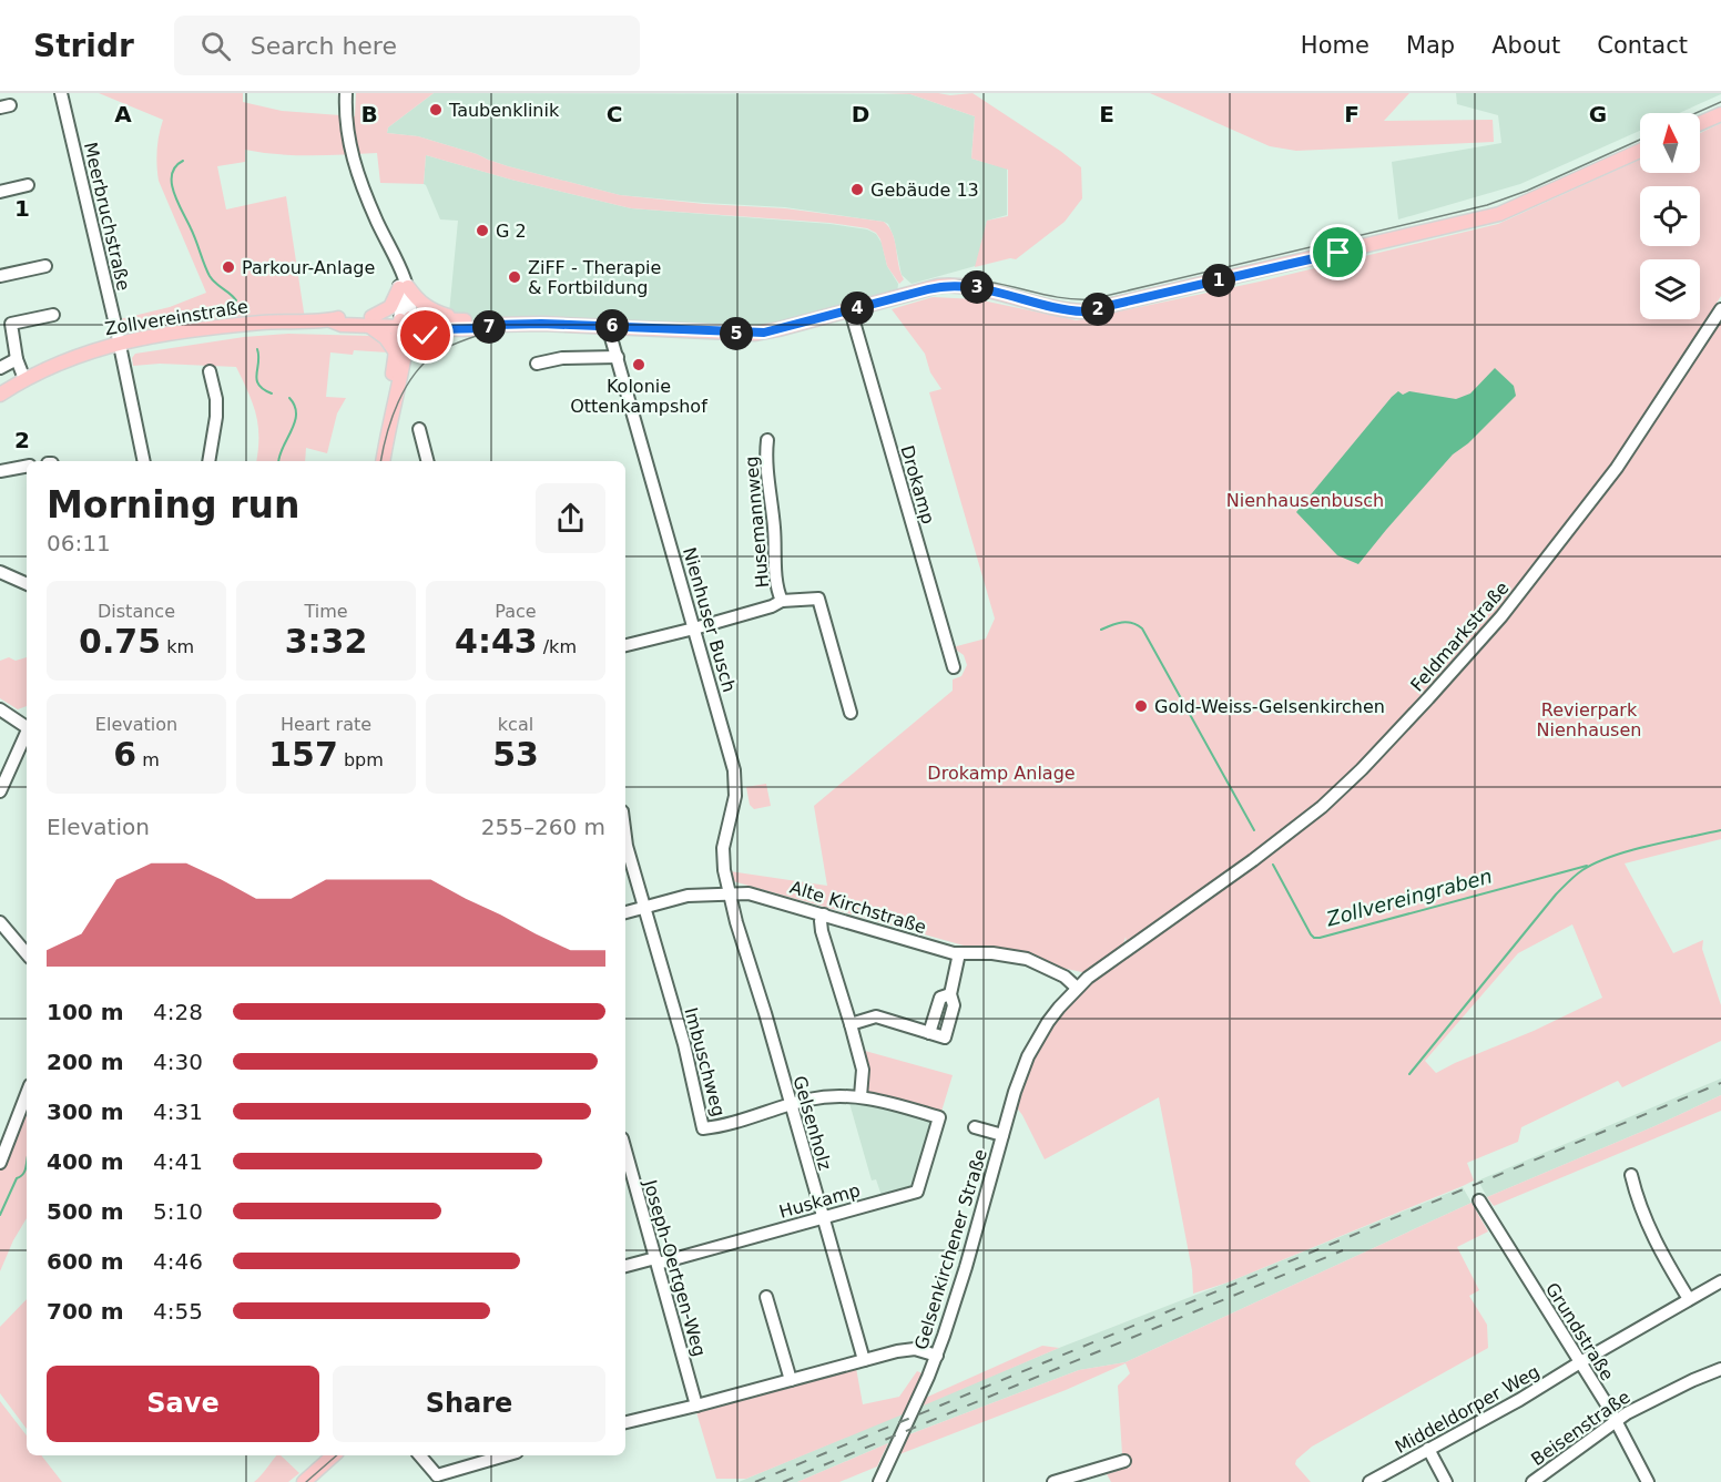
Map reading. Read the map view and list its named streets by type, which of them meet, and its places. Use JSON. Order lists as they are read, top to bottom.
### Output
{
  "streets": {
    "main road": ["Zollvereinstraße"],
    "street": [
      "Meerbruchstraße",
      "Drokamp",
      "Husemannweg",
      "Nienhuser Busch",
      "Feldmarkstraße",
      "Alte Kirchstraße",
      "Imbuschweg",
      "Gelsenholz",
      "Huskamp",
      "Gelsenkirchener Straße",
      "Joseph-Oertgen-Weg",
      "Grundstraße",
      "Middeldorper Weg",
      "Beisenstraße"
    ]
  },
  "crossings": [
    ["Meerbruchstraße", "Zollvereinstraße"],
    ["Husemannweg", "Nienhuser Busch"],
    ["Nienhuser Busch", "Alte Kirchstraße"],
    ["Nienhuser Busch", "Gelsenholz"],
    ["Feldmarkstraße", "Gelsenkirchener Straße"],
    ["Alte Kirchstraße", "Imbuschweg"],
    ["Alte Kirchstraße", "Gelsenholz"],
    ["Alte Kirchstraße", "Gelsenkirchener Straße"],
    ["Imbuschweg", "Gelsenholz"],
    ["Imbuschweg", "Huskamp"],
    ["Gelsenholz", "Huskamp"],
    ["Huskamp", "Joseph-Oertgen-Weg"],
    ["Grundstraße", "Middeldorper Weg"],
    ["Grundstraße", "Beisenstraße"]
  ],
  "water": ["Zollvereingraben"],
  "parks": ["Nienhausenbusch", "Revierpark Nienhausen", "Drokamp Anlage"],
  "places": [
    "Taubenklinik",
    "Gebäude 13",
    "G 2",
    "Parkour-Anlage",
    "ZiFF - Therapie & Fortbildung",
    "Kolonie Ottenkampshof",
    "Gold-Weiss-Gelsenkirchen"
  ],
  "north": "top",
  "page": {
    "header": "Stridr",
    "search": "Search here",
    "nav": [
      "Home",
      "Map",
      "About",
      "Contact"
    ],
    "pins": [
      "1",
      "3",
      "4",
      "2",
      "6",
      "7",
      "5"
    ],
    "heading": ["Morning run", "06:11"],
    "stats": [
      ["Distance", "0.75 km"],
      ["Time", "3:32"],
      ["Pace", "4:43 /km"],
      ["Elevation", "6 m"],
      ["Heart rate", "157 bpm"],
      ["kcal", "53"]
    ],
    "chart": ["Elevation", "255–260 m"],
    "list": [
      {
        "name": "100 m",
        "note": "4:28"
      },
      {
        "name": "200 m",
        "note": "4:30"
      },
      {
        "name": "300 m",
        "note": "4:31"
      },
      {
        "name": "400 m",
        "note": "4:41"
      },
      {
        "name": "500 m",
        "note": "5:10"
      },
      {
        "name": "600 m",
        "note": "4:46"
      },
      {
        "name": "700 m",
        "note": "4:55"
      }
    ],
    "buttons": ["Save", "Share"]
  },
  "grid": {
    "columns": [
      "A",
      "B",
      "C",
      "D",
      "E",
      "F",
      "G"
    ],
    "rows": ["1", "2"]
  }
}
